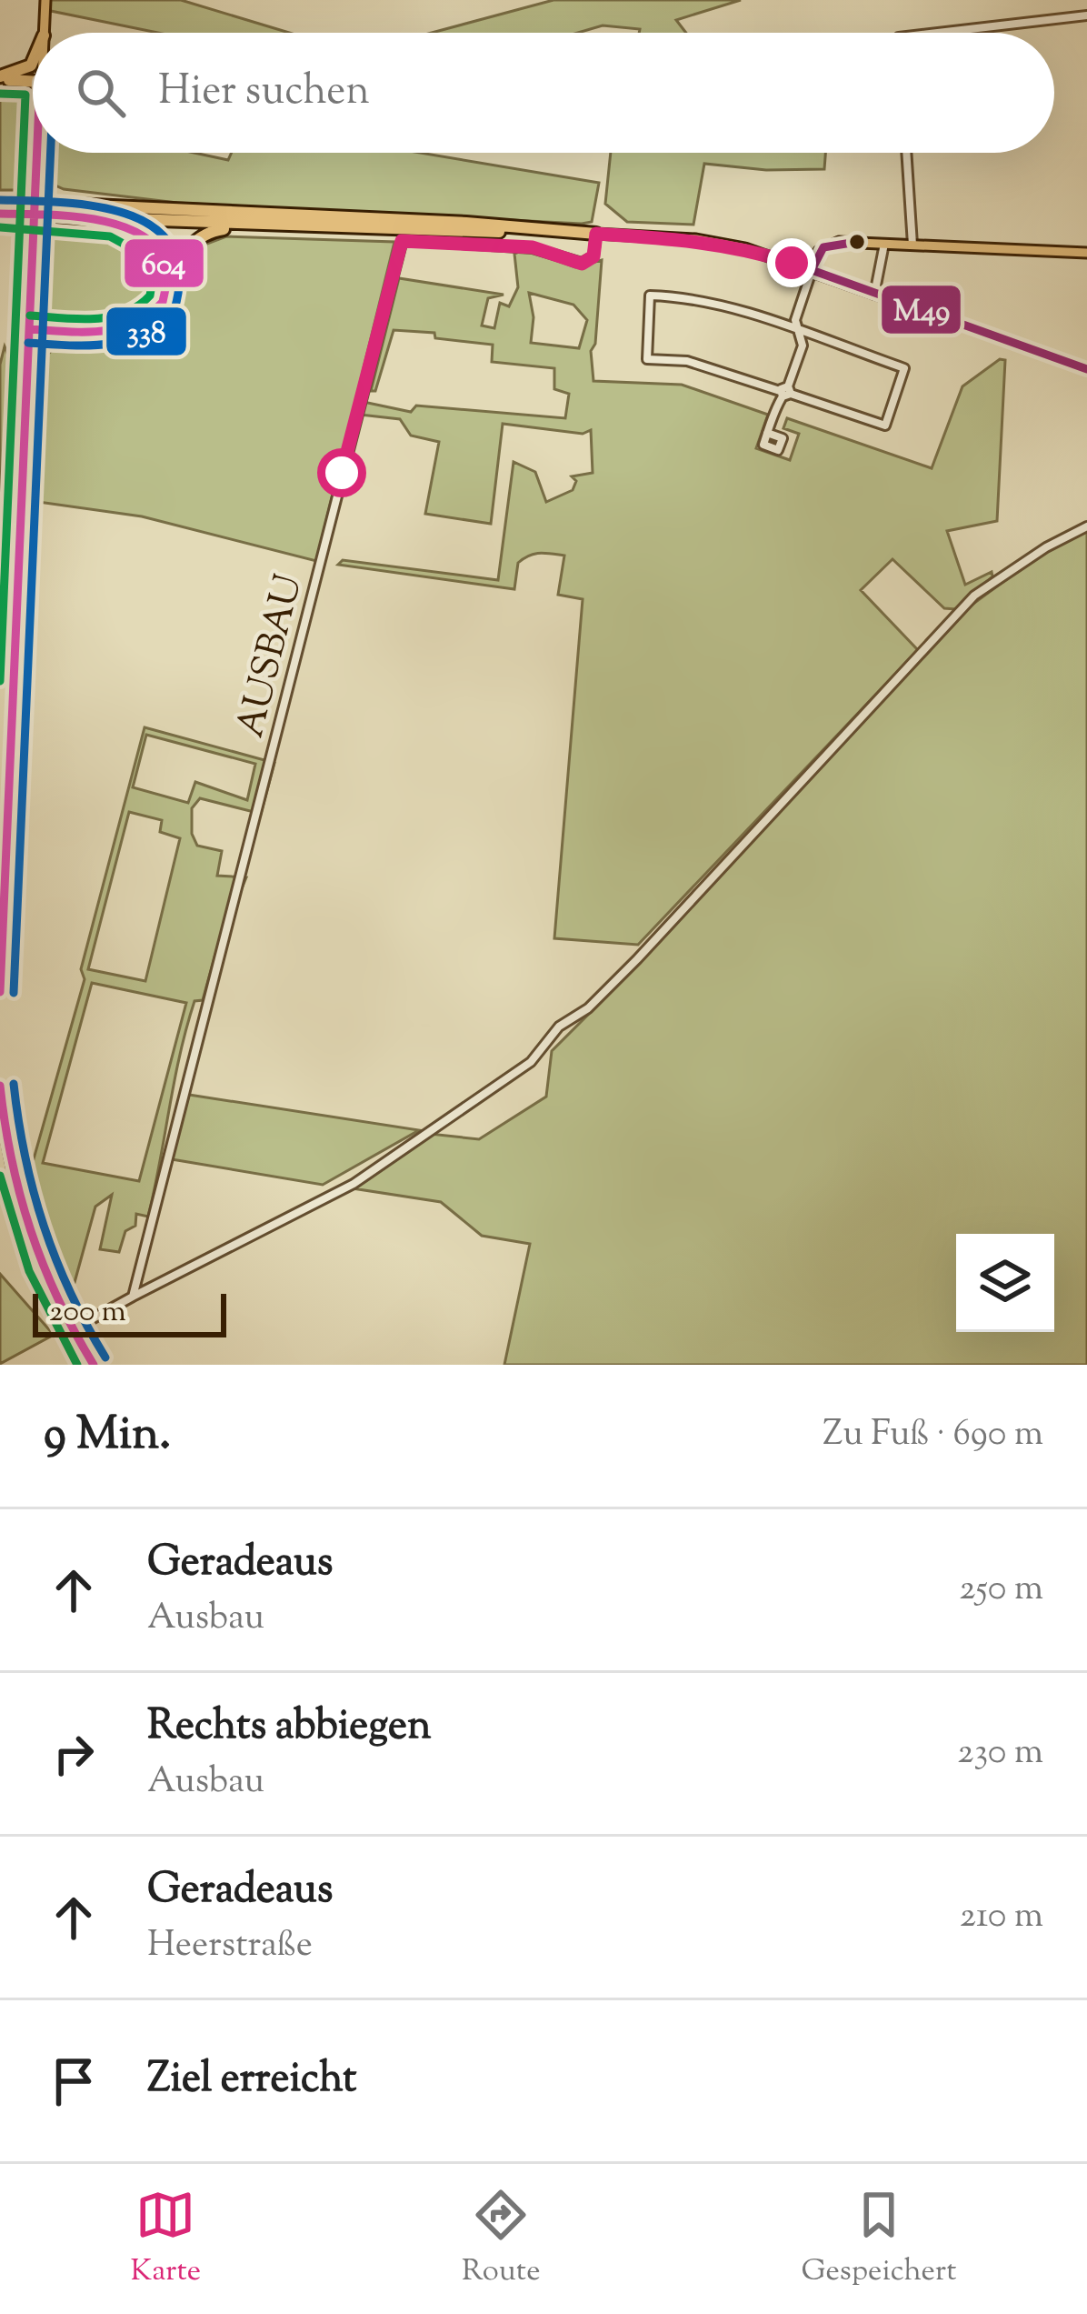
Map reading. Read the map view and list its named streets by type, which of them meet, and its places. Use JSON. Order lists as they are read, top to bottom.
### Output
{
  "streets": {
    "street": ["AUSBAU"]
  },
  "lines": ["transit line 604", "transit line 338", "transit line M49"],
  "scale_bar": "200 m",
  "page": {
    "search": "Hier suchen",
    "scale": "200 m",
    "heading": ["9 Min.", "Zu Fuß · 690 m"],
    "list": [
      ["Geradeaus", "Ausbau", "250 m"],
      ["Rechts abbiegen", "Ausbau", "230 m"],
      ["Geradeaus", "Heerstraße", "210 m"],
      "Ziel erreicht"
    ],
    "nav": ["Karte", "Route", "Gespeichert"]
  }
}
